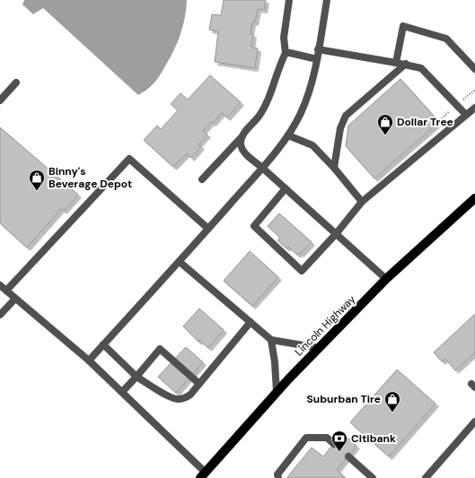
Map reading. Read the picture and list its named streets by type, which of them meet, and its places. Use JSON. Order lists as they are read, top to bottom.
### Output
{
  "streets": {
    "main road": ["Lincoln Highway"]
  },
  "places": {
    "shop": ["Dollar Tree", "Binny's Beverage Depot", "Suburban Tire"],
    "bank": ["Citibank"]
  }
}
